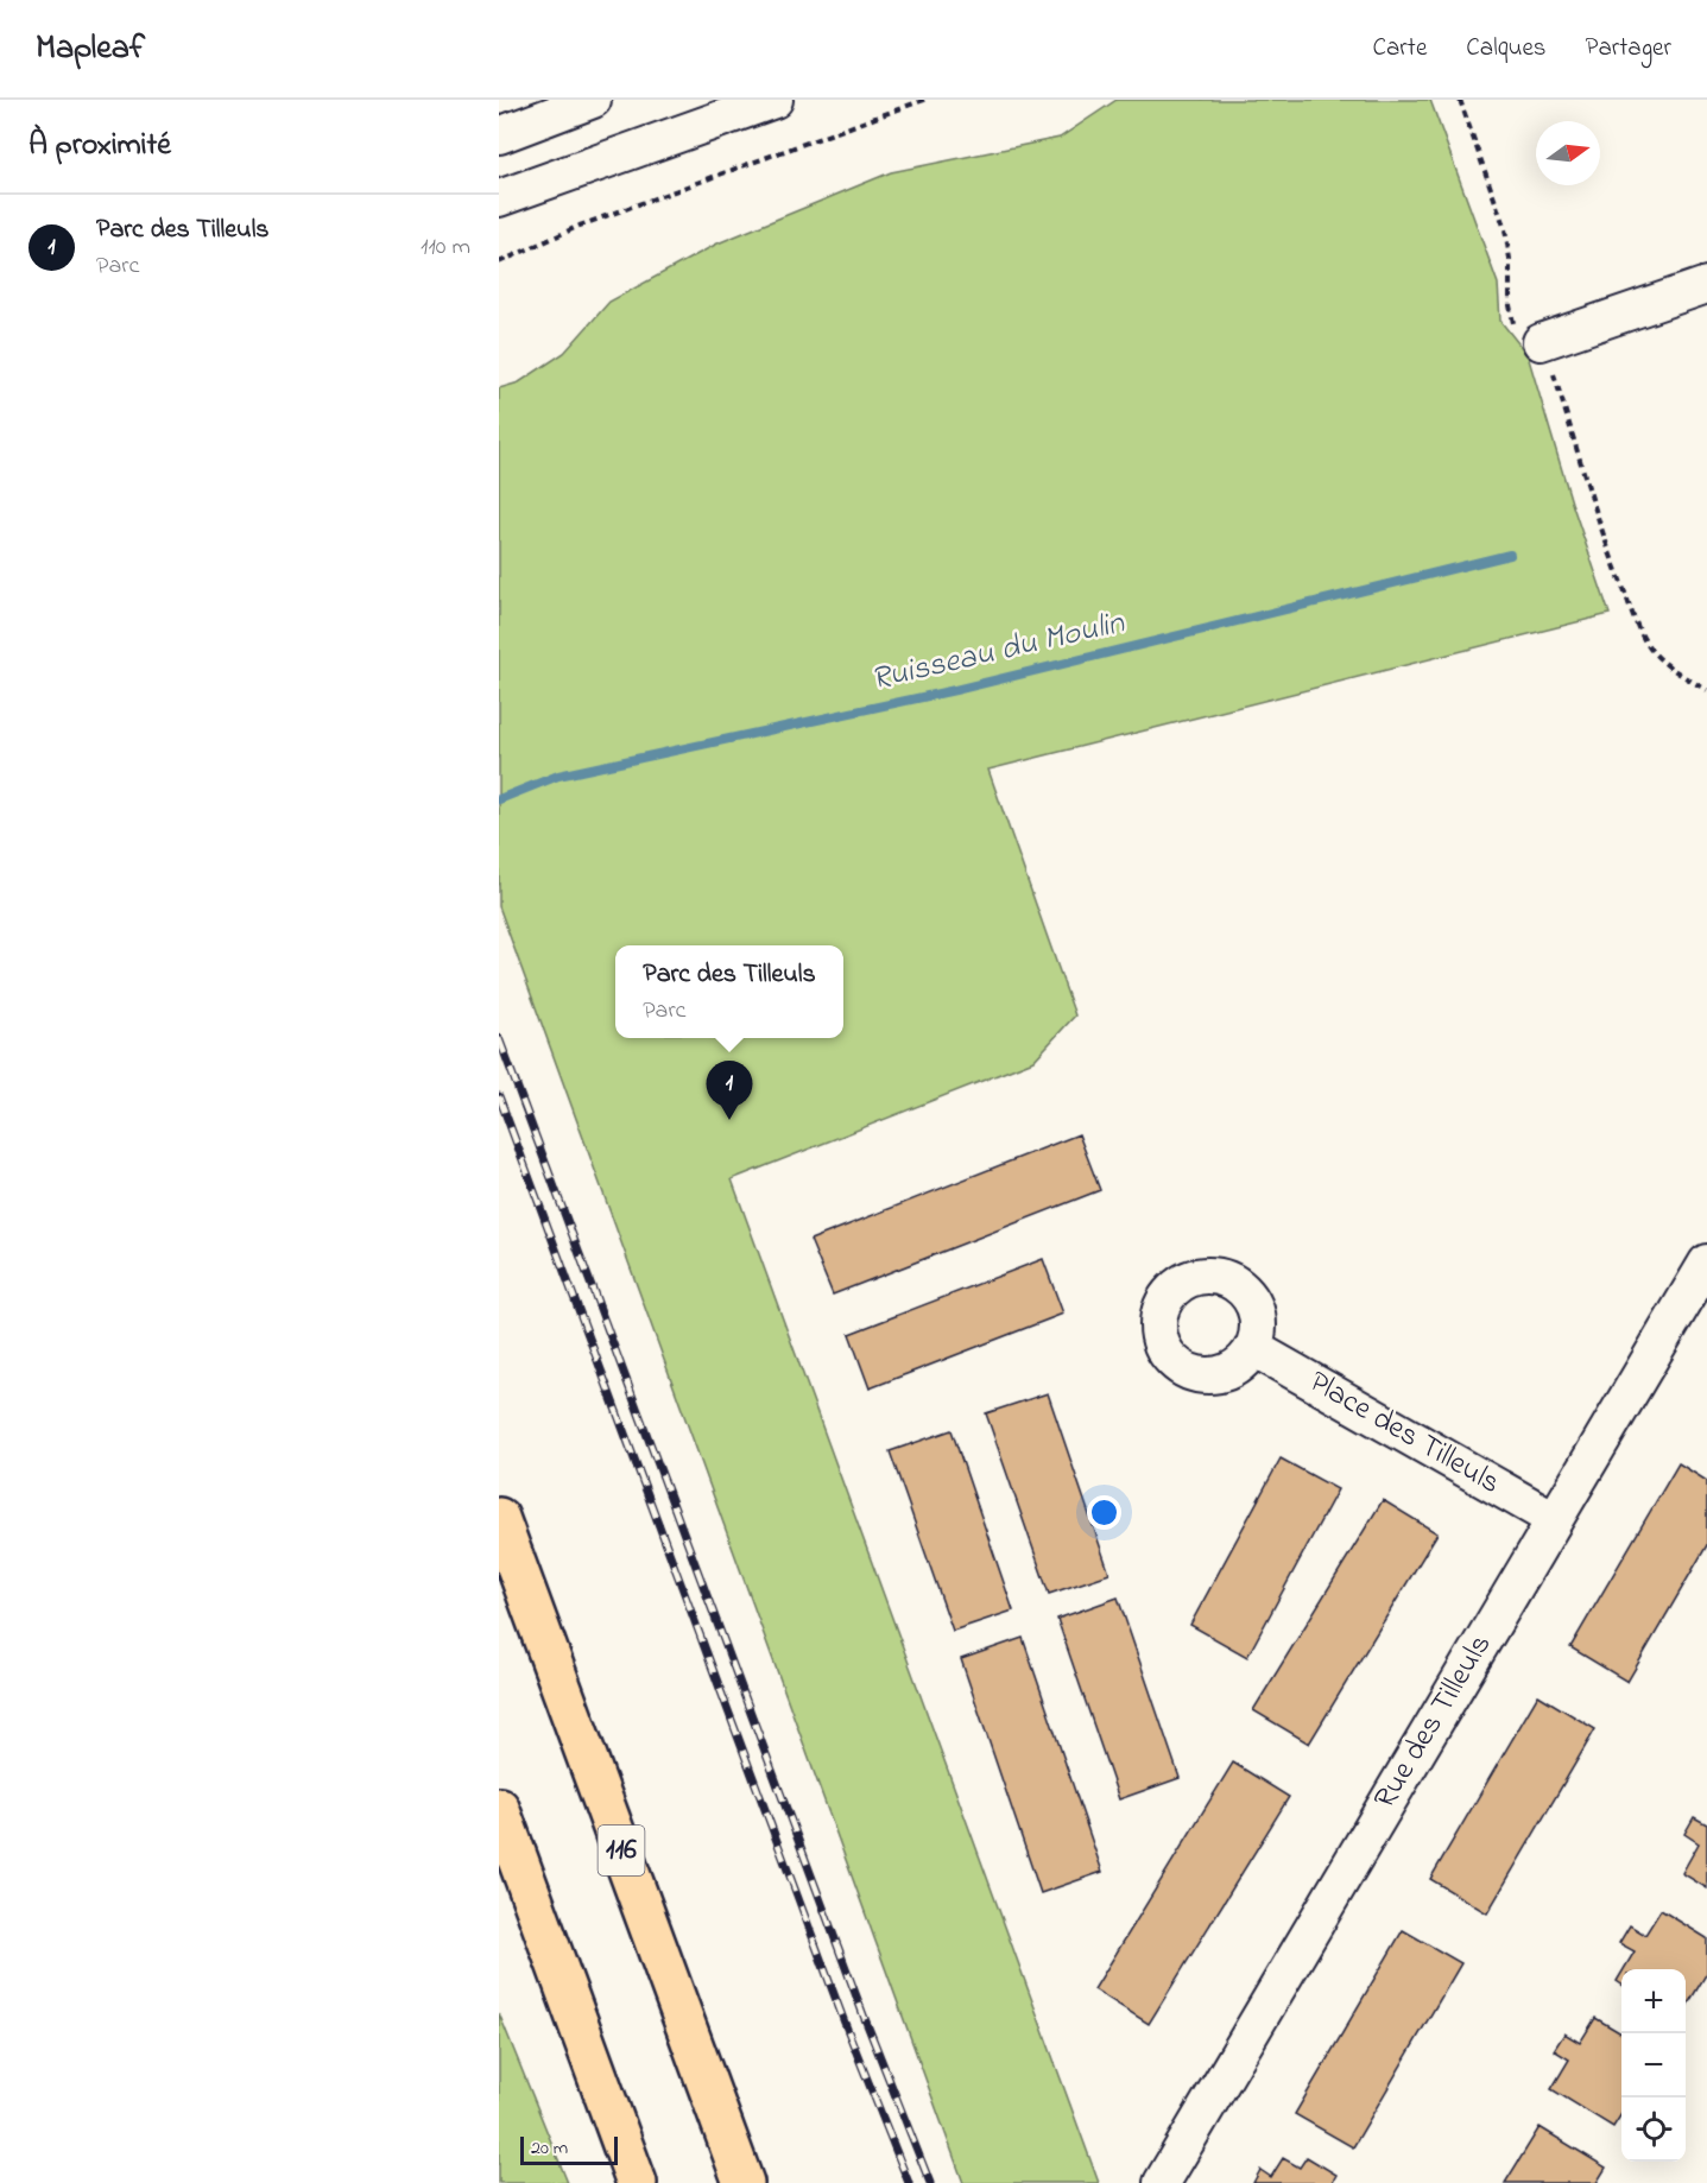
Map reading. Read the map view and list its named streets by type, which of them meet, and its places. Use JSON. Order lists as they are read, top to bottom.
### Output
{
  "streets": {
    "main road": ["116"],
    "street": ["Place des Tilleuls", "Rue des Tilleuls"]
  },
  "crossings": [
    ["Place des Tilleuls", "Rue des Tilleuls"]
  ],
  "water": ["Ruisseau du Moulin"],
  "scale_bar": "20 m",
  "north": "right",
  "page": {
    "header": "Mapleaf",
    "nav": ["Carte", "Calques", "Partager"],
    "heading": "À proximité",
    "list": [
      {
        "mark": "1",
        "name": "Parc des Tilleuls",
        "note": "Parc",
        "value": "110 m"
      }
    ],
    "popup": ["Parc des Tilleuls", "Parc"],
    "pins": "1",
    "map_buttons": ["+", "−"],
    "scale": "20 m"
  }
}
